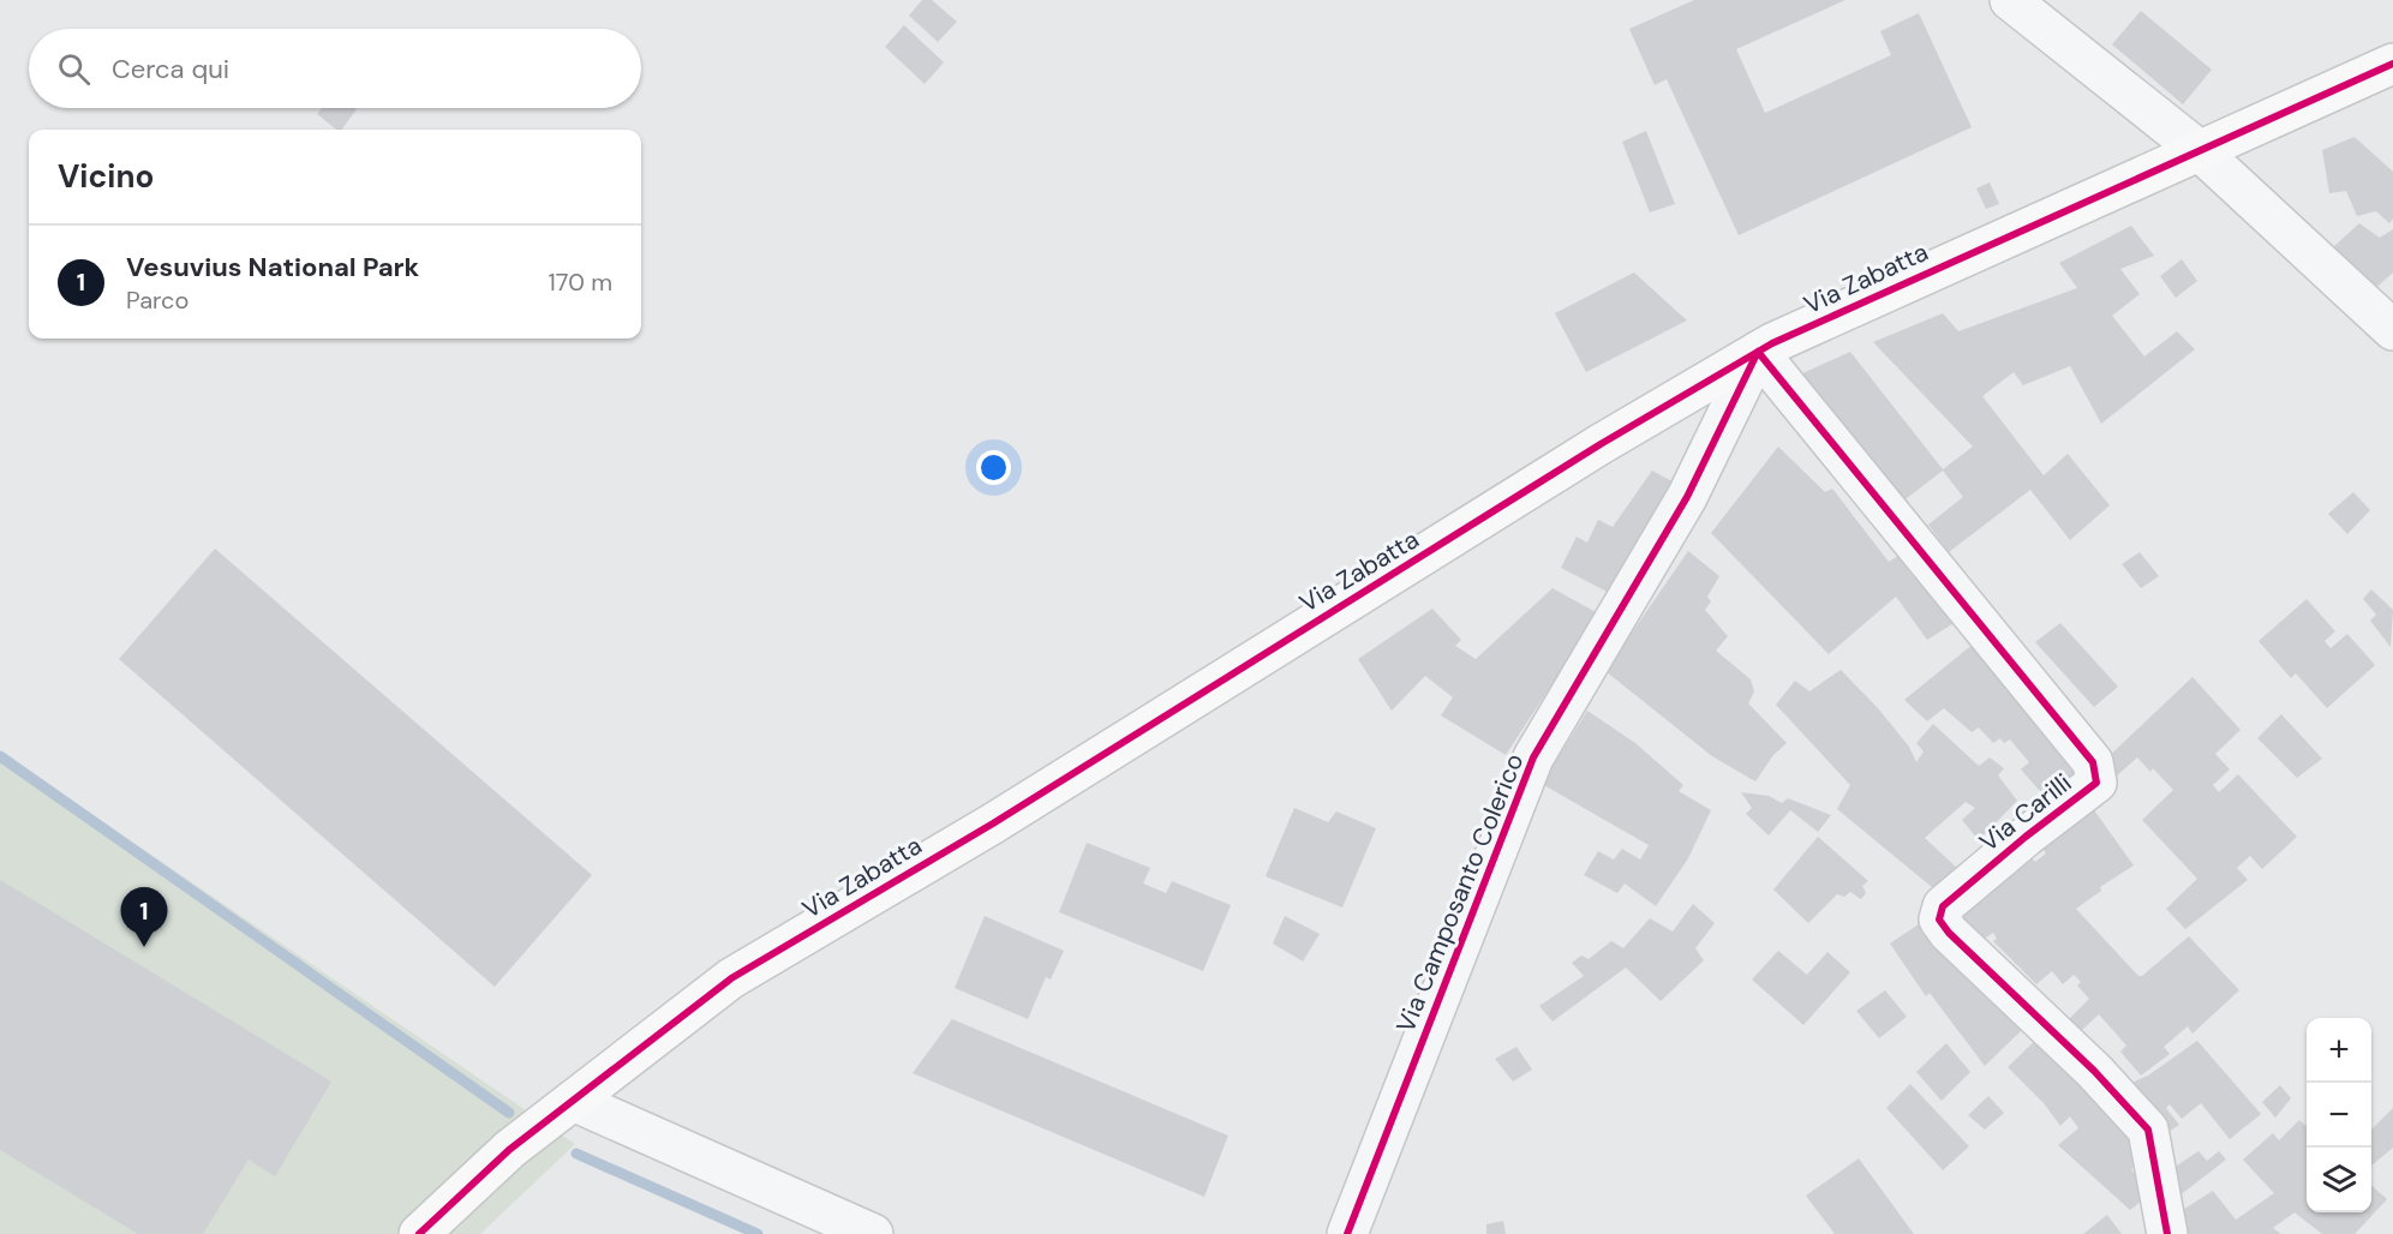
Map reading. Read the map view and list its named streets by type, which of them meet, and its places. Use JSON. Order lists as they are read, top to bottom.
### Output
{
  "streets": {
    "street": ["Via Zabatta", "Via Carilli", "Via Camposanto Colerico"]
  },
  "crossings": [
    ["Via Zabatta", "Via Carilli"],
    ["Via Zabatta", "Via Camposanto Colerico"],
    ["Via Carilli", "Via Camposanto Colerico"]
  ],
  "page": {
    "search": "Cerca qui",
    "heading": "Vicino",
    "list": [
      {
        "mark": "1",
        "name": "Vesuvius National Park",
        "note": "Parco",
        "value": "170 m"
      }
    ],
    "pins": "1",
    "map_buttons": ["+", "−"]
  }
}
